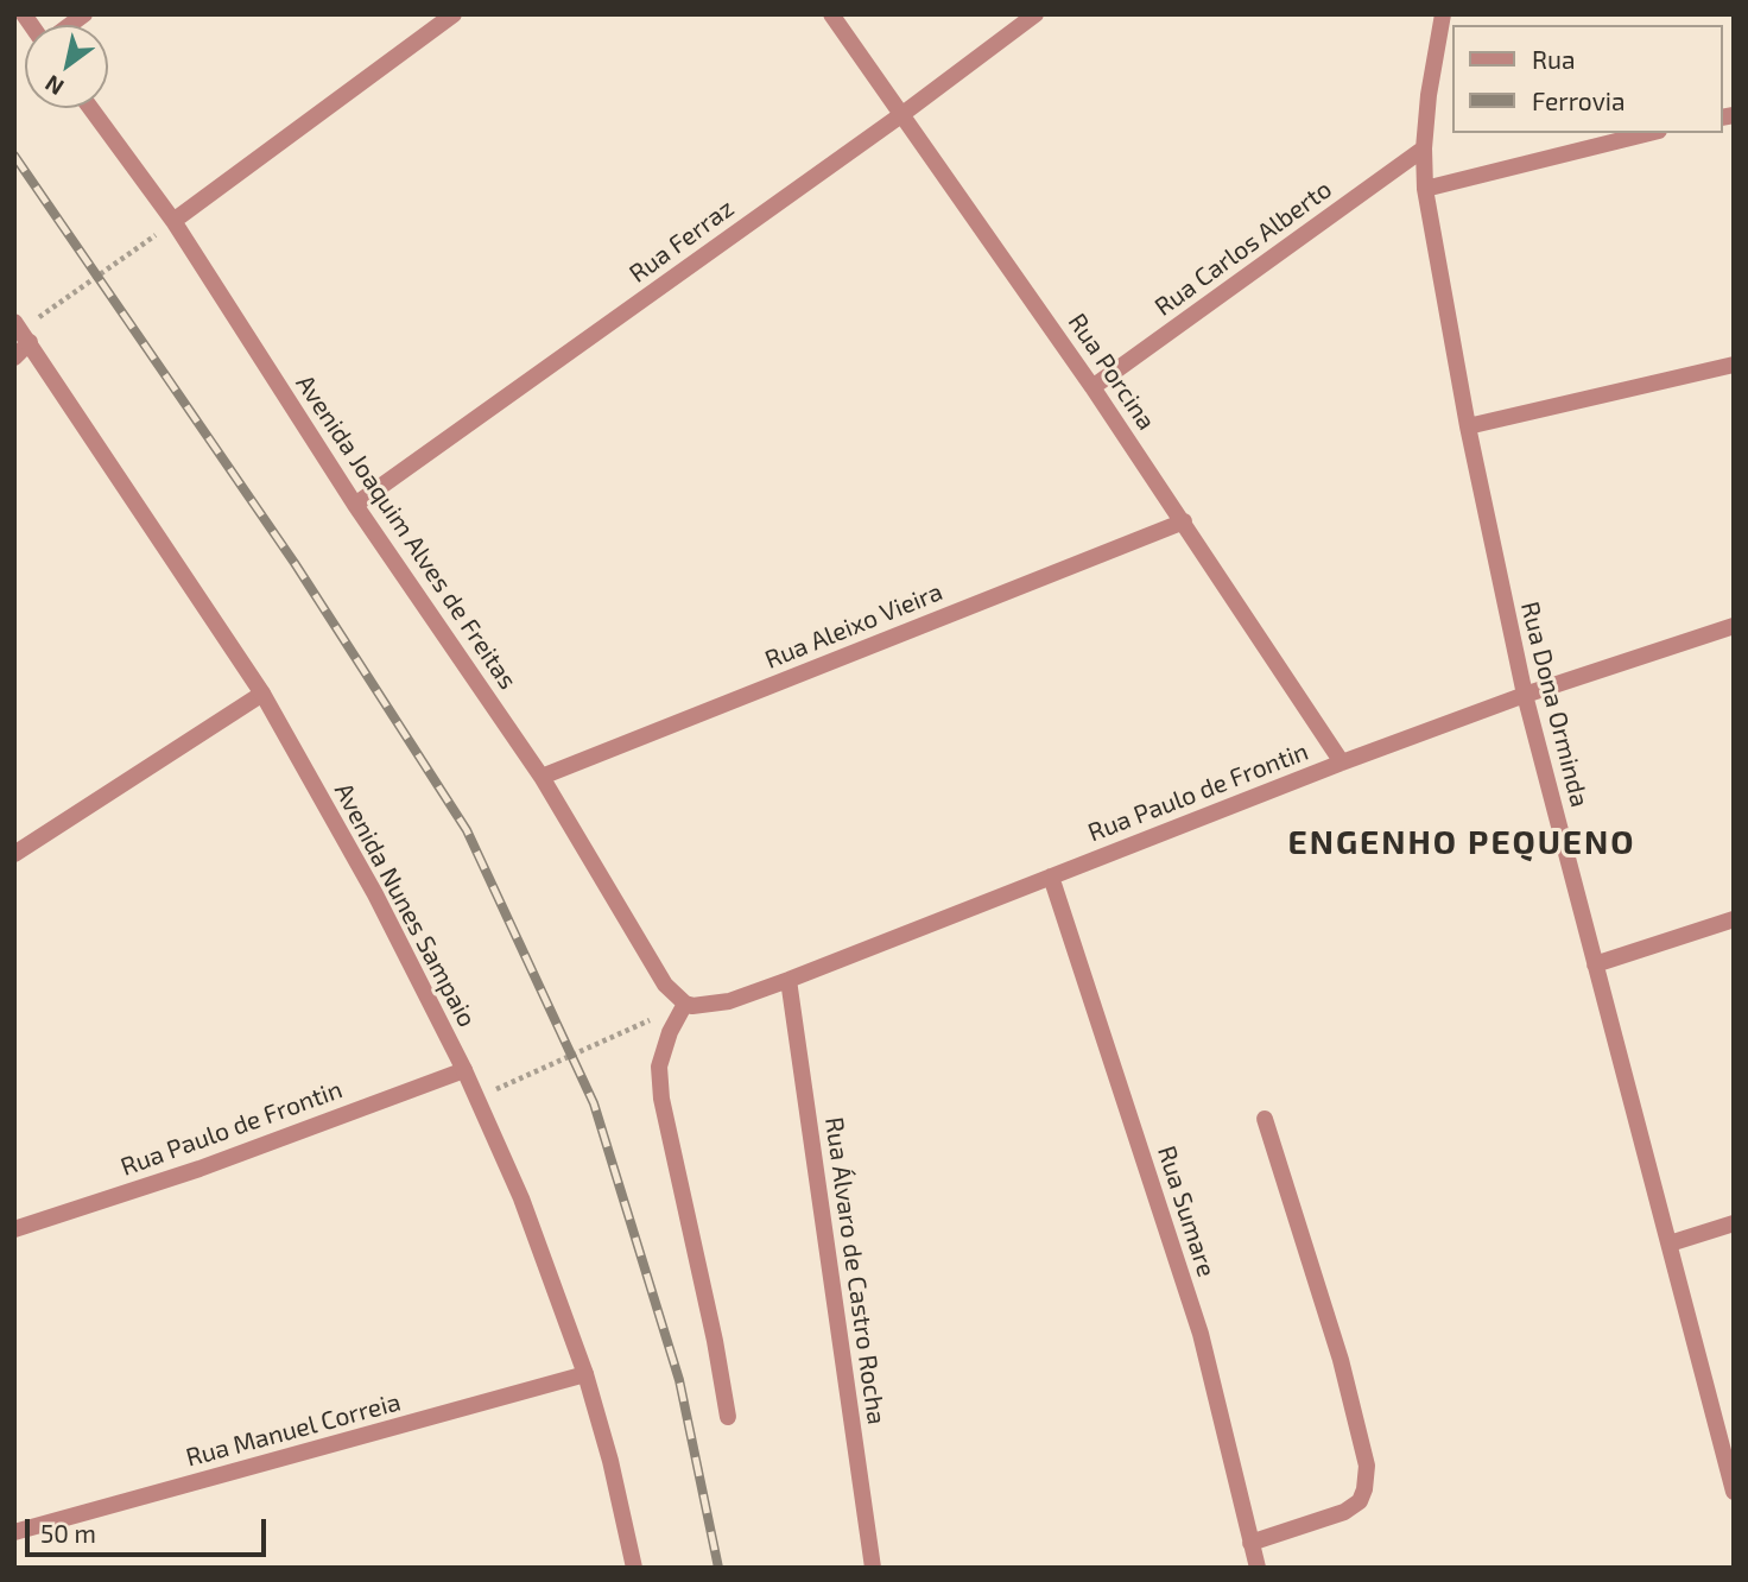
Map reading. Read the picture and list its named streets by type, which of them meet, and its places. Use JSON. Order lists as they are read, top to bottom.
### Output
{
  "streets": {
    "street": [
      "Rua Ferraz",
      "Rua Carlos Alberto",
      "Rua Porcina",
      "Avenida Joaquim Alves de Freitas",
      "Rua Aleixo Vieira",
      "Rua Dona Orminda",
      "Rua Paulo de Frontin",
      "Avenida Nunes Sampaio",
      "Rua Sumare",
      "Rua Álvaro de Castro Rocha",
      "Rua Manuel Correia"
    ]
  },
  "crossings": [
    ["Rua Ferraz", "Rua Porcina"],
    ["Rua Ferraz", "Avenida Joaquim Alves de Freitas"],
    ["Rua Carlos Alberto", "Rua Porcina"],
    ["Rua Carlos Alberto", "Rua Dona Orminda"],
    ["Rua Porcina", "Rua Aleixo Vieira"],
    ["Rua Porcina", "Rua Paulo de Frontin"],
    ["Avenida Joaquim Alves de Freitas", "Rua Aleixo Vieira"],
    ["Avenida Joaquim Alves de Freitas", "Rua Paulo de Frontin"],
    ["Rua Dona Orminda", "Rua Paulo de Frontin"],
    ["Rua Paulo de Frontin", "Avenida Nunes Sampaio"],
    ["Rua Paulo de Frontin", "Rua Sumare"],
    ["Rua Paulo de Frontin", "Rua Álvaro de Castro Rocha"],
    ["Avenida Nunes Sampaio", "Rua Manuel Correia"]
  ],
  "districts": ["ENGENHO PEQUENO"],
  "legend": ["Rua", "Ferrovia"],
  "scale_bar": "50 m",
  "north": "bottom left"
}
